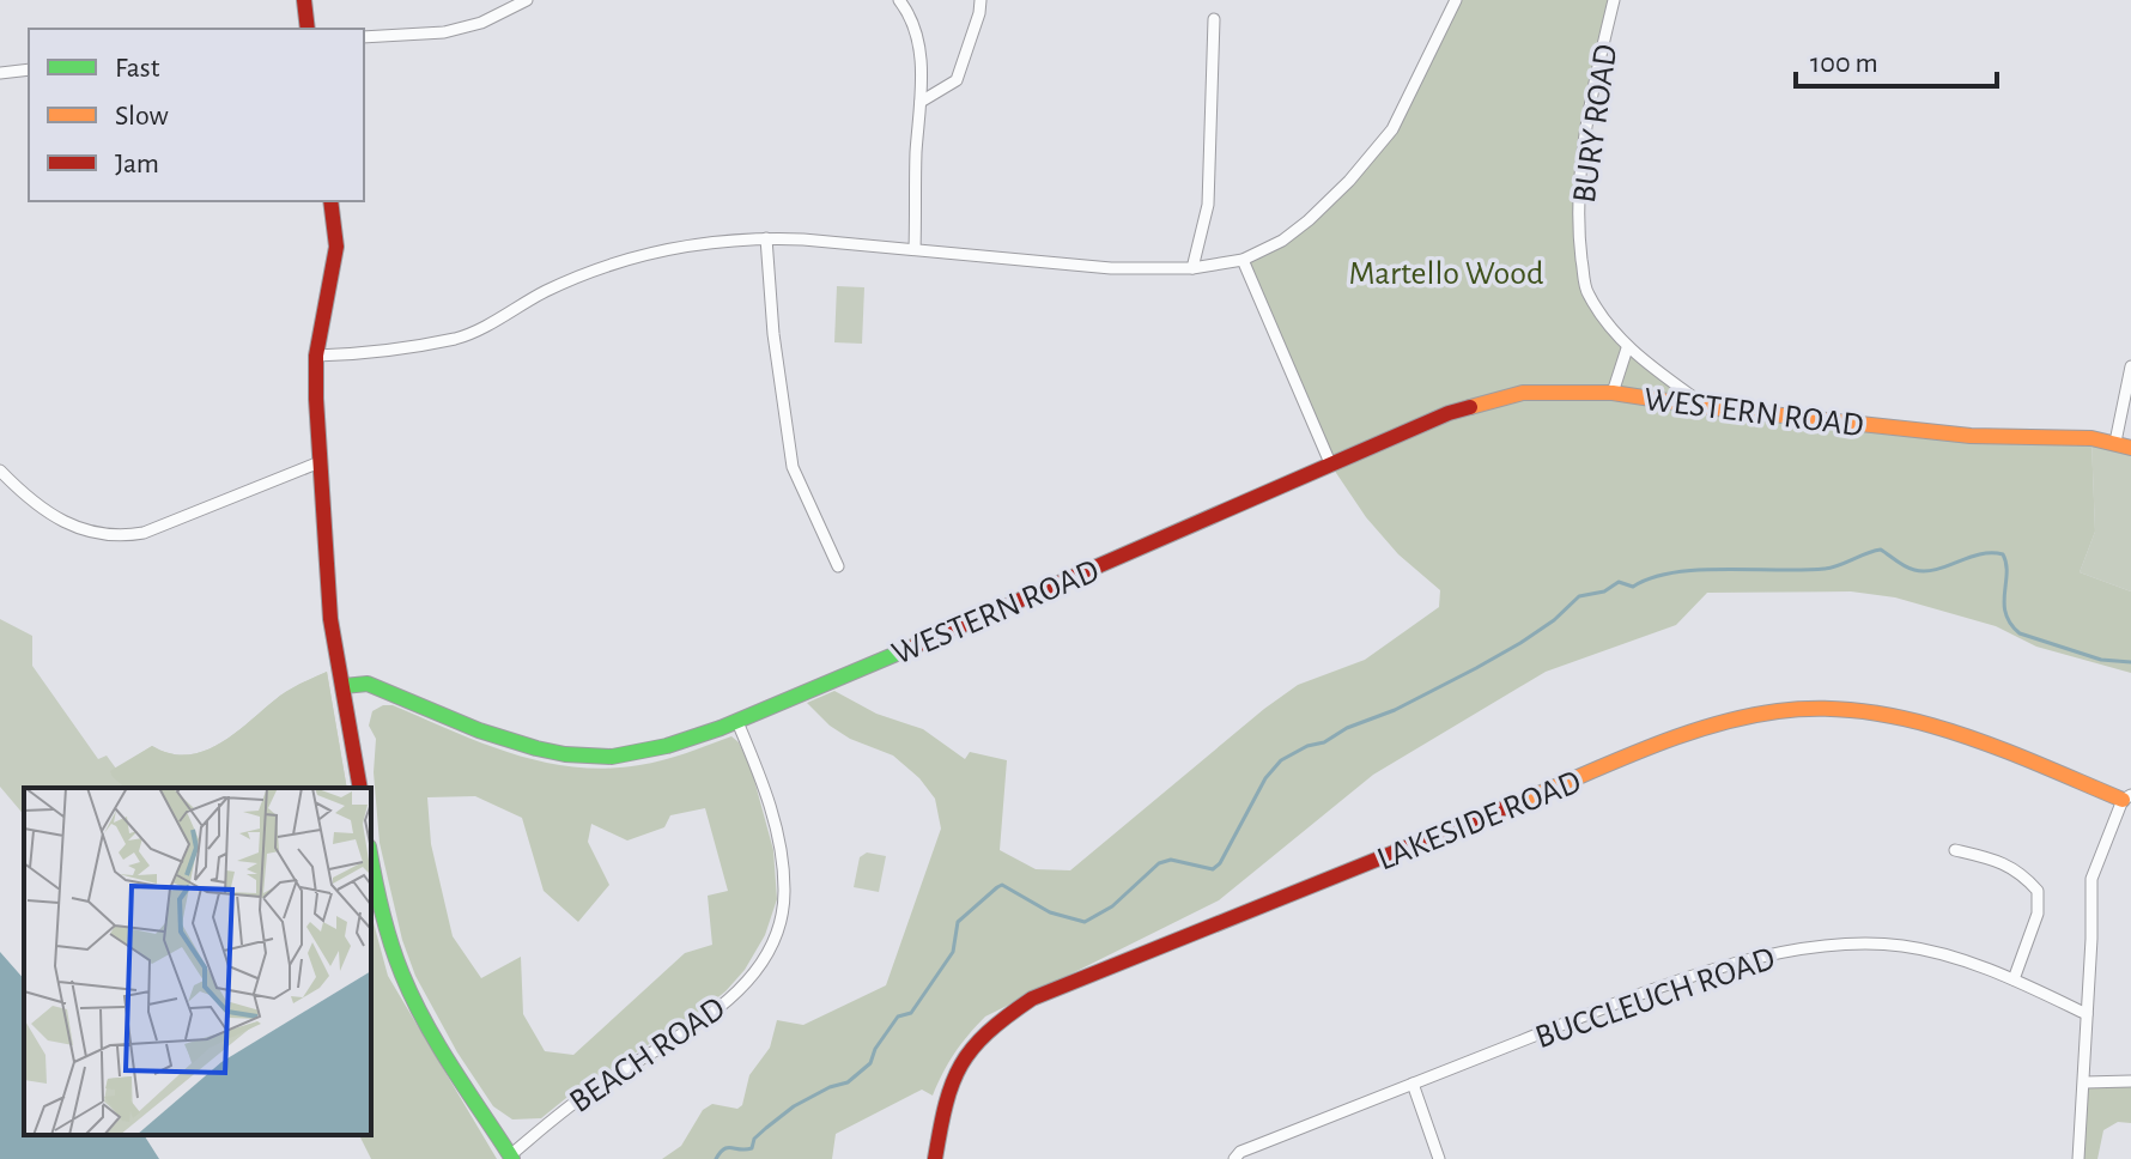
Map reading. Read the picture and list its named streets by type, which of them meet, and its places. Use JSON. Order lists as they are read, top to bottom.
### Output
{
  "streets": {
    "street": [
      "BURY ROAD",
      "WESTERN ROAD",
      "LAKESIDE ROAD",
      "BUCCLEUCH ROAD",
      "BEACH ROAD"
    ]
  },
  "crossings": [
    ["BURY ROAD", "WESTERN ROAD"],
    ["WESTERN ROAD", "BEACH ROAD"]
  ],
  "parks": ["Martello Wood"],
  "legend": ["Fast", "Slow", "Jam"],
  "scale_bar": "100 m"
}
